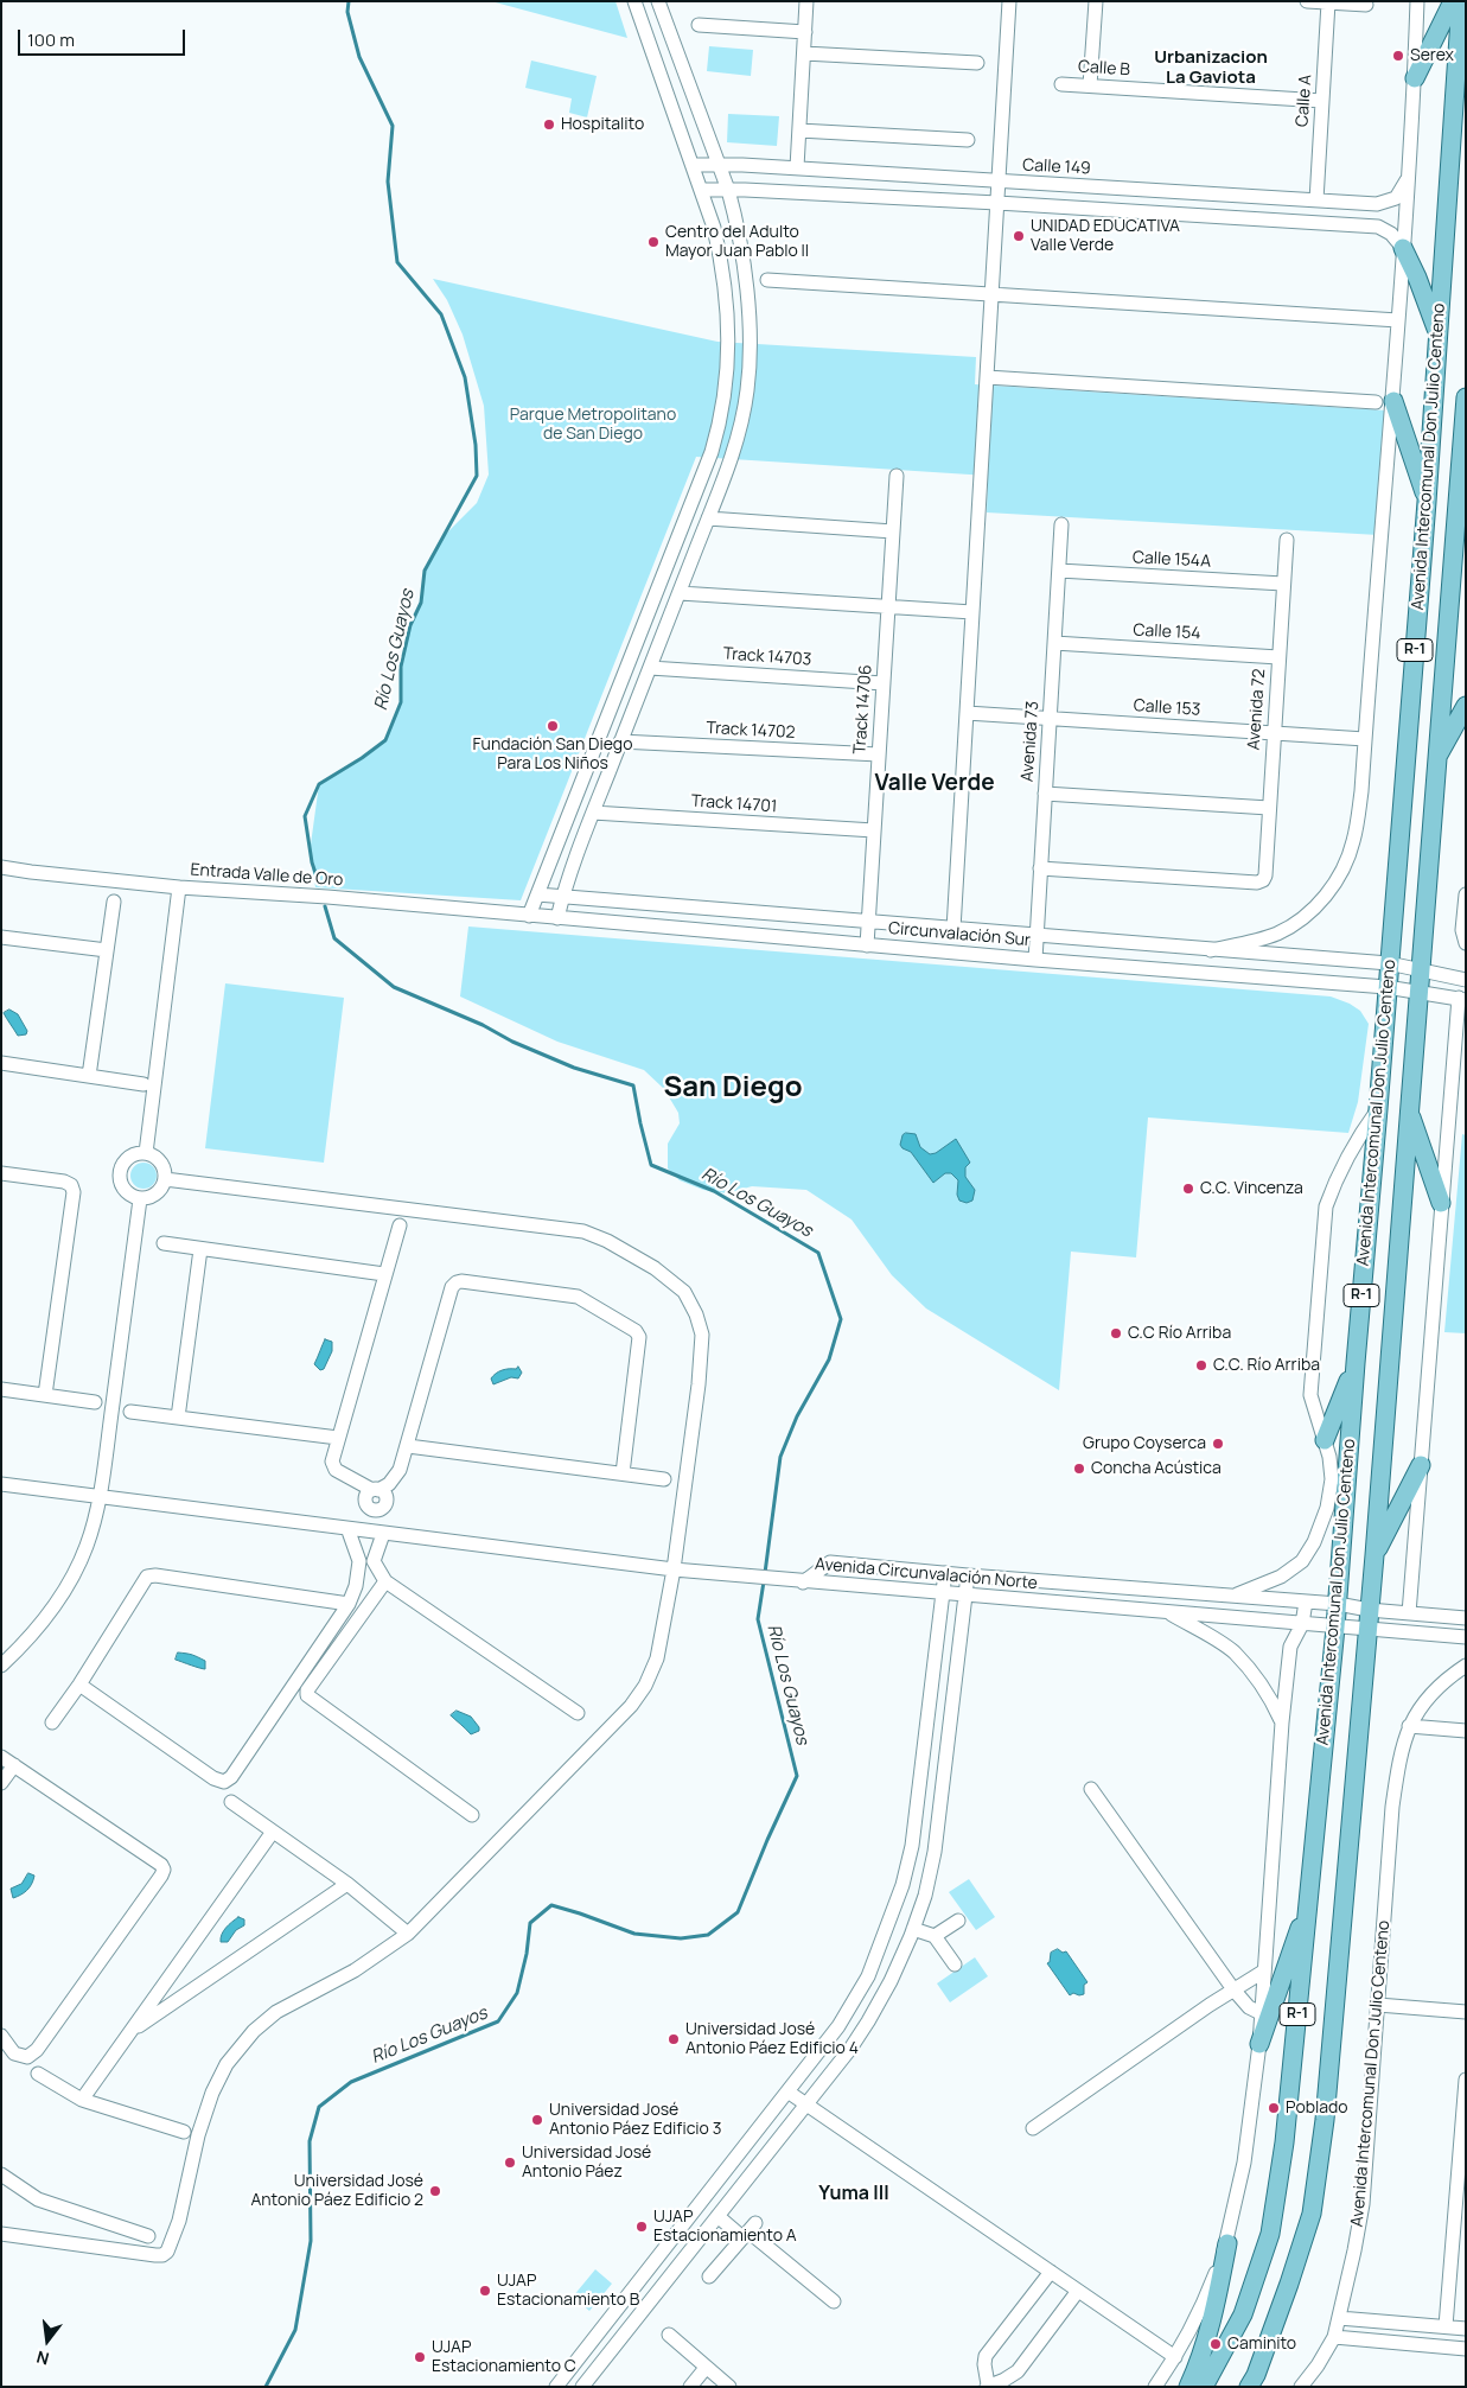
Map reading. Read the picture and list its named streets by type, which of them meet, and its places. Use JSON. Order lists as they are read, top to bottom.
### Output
{
  "streets": {
    "main road": ["Avenida Intercomunal Don Julio Centeno", "R-1"],
    "street": [
      "Calle B",
      "Calle A",
      "Calle 149",
      "Calle 154A",
      "Calle 154",
      "Track 14703",
      "Calle 153",
      "Track 14706",
      "Avenida 72",
      "Track 14702",
      "Avenida 73",
      "Track 14701",
      "Entrada Valle de Oro",
      "Circunvalación Sur",
      "Avenida Circunvalación Norte"
    ]
  },
  "crossings": [
    ["Calle B", "Calle A"],
    ["Calle A", "Calle 149"],
    ["Avenida Intercomunal Don Julio Centeno", "Circunvalación Sur"],
    ["Avenida Intercomunal Don Julio Centeno", "Avenida Circunvalación Norte"],
    ["Calle 154A", "Avenida 72"],
    ["Calle 154A", "Avenida 73"],
    ["Calle 154", "Avenida 72"],
    ["Calle 154", "Avenida 73"],
    ["Track 14703", "Track 14706"],
    ["Calle 153", "Avenida 72"],
    ["Calle 153", "Avenida 73"],
    ["Track 14706", "Track 14702"],
    ["Track 14706", "Track 14701"],
    ["Track 14706", "Circunvalación Sur"],
    ["Avenida 72", "Avenida 73"],
    ["Avenida 73", "Circunvalación Sur"],
    ["Entrada Valle de Oro", "Circunvalación Sur"]
  ],
  "districts": [
    "Urbanizacion La Gaviota",
    "Valle Verde",
    "San Diego",
    "Yuma III"
  ],
  "water": ["Río Los Guayos"],
  "parks": ["Parque Metropolitano de San Diego"],
  "places": [
    "Serex",
    "Hospitalito",
    "UNIDAD EDUCATIVA Valle Verde",
    "Centro del Adulto Mayor Juan Pablo II",
    "Fundación San Diego Para Los Niños",
    "C.C. Vincenza",
    "C.C Río Arriba",
    "C.C. Río Arriba",
    "Grupo Coyserca",
    "Concha Acústica",
    "Universidad José Antonio Páez Edificio 4",
    "Poblado",
    "Universidad José Antonio Páez Edificio 3",
    "Universidad José Antonio Páez",
    "Universidad José Antonio Páez Edificio 2",
    "UJAP Estacionamiento A",
    "UJAP Estacionamiento B",
    "Caminito",
    "UJAP Estacionamiento C"
  ],
  "scale_bar": "100 m",
  "north": "bottom"
}
